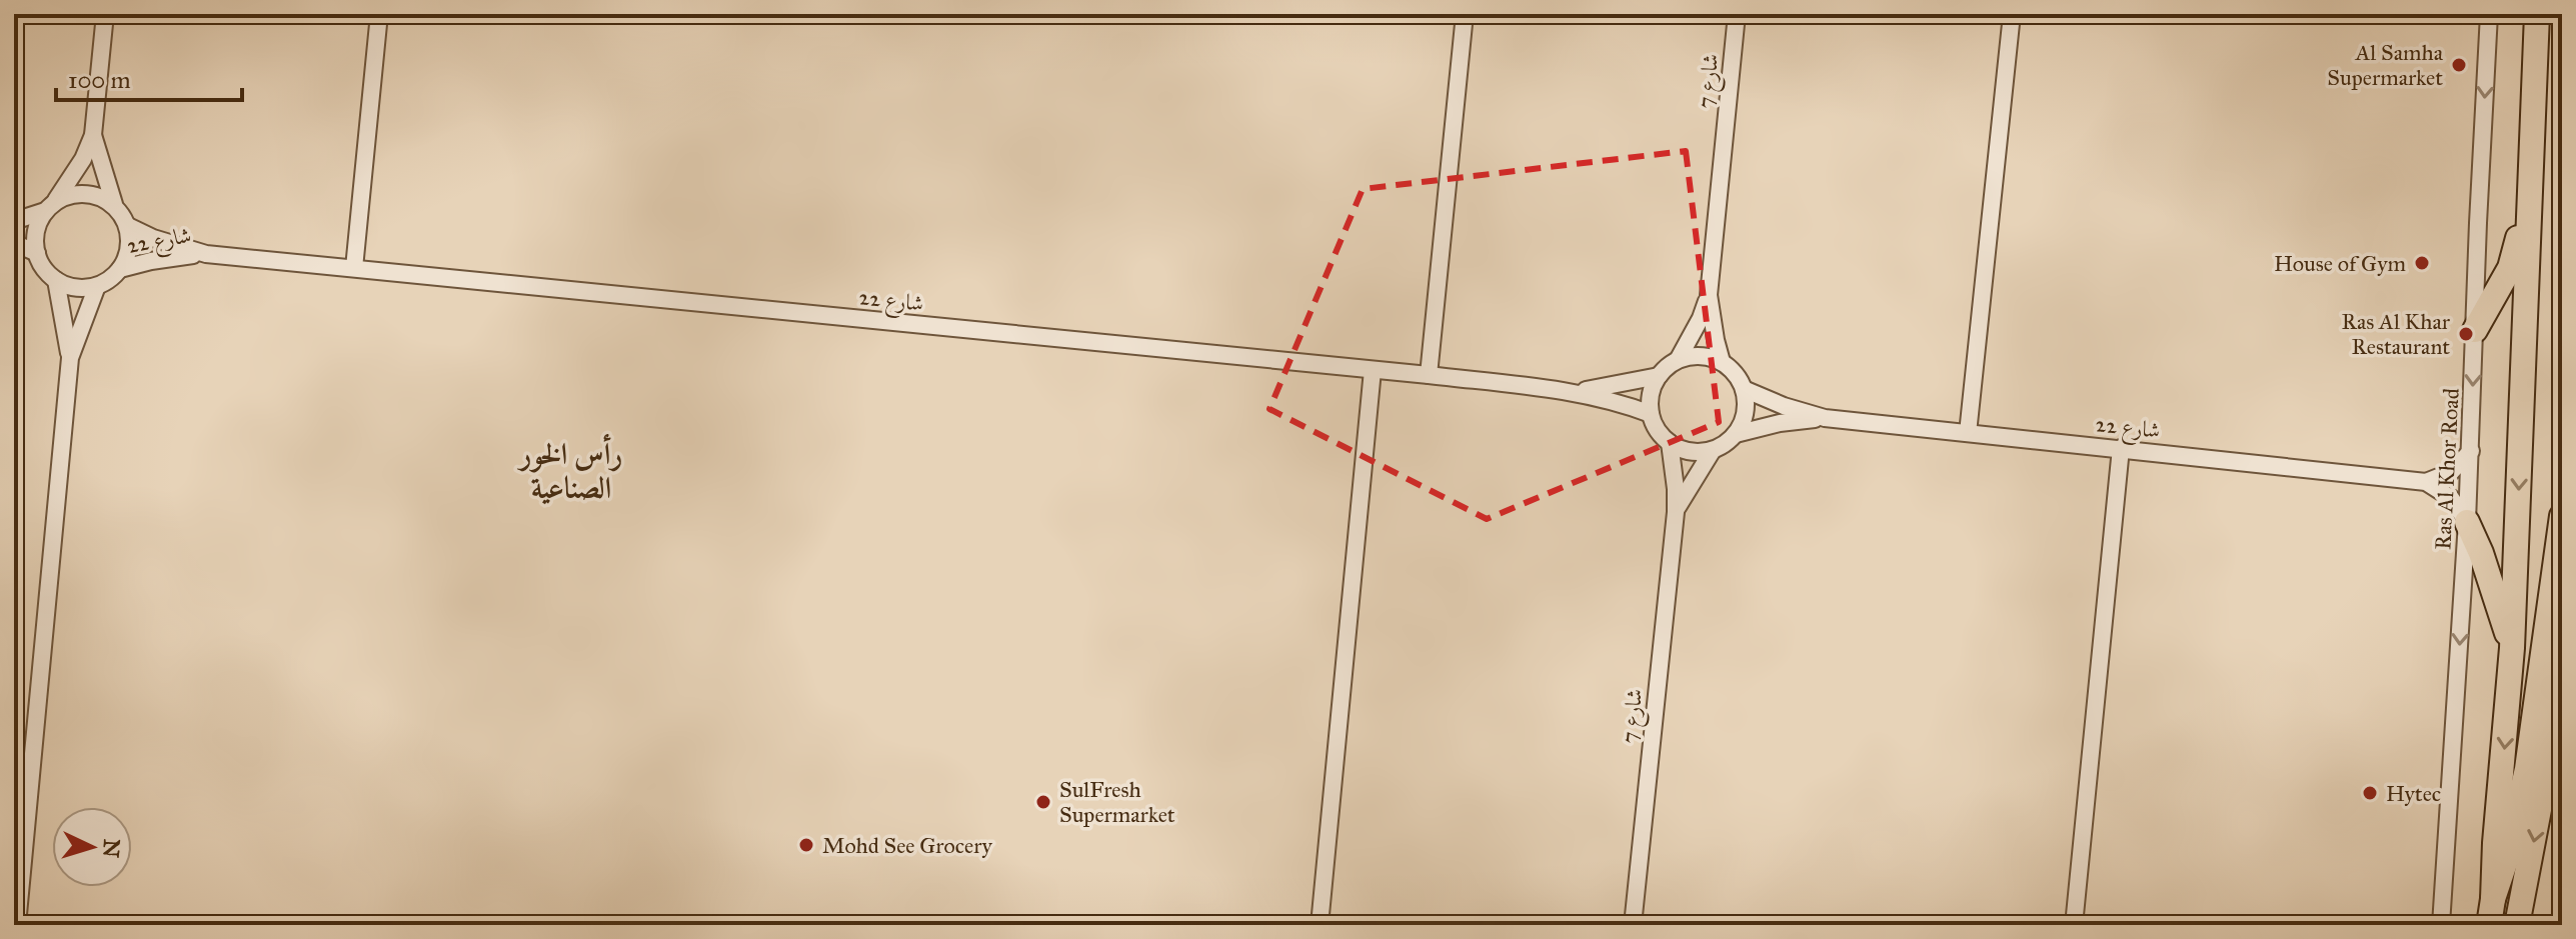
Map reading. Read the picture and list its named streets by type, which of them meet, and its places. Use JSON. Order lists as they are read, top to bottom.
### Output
{
  "streets": {
    "street": ["شارع 7", "شارع 22", "Ras Al Khor Road"]
  },
  "crossings": [
    ["شارع 7", "شارع 22"]
  ],
  "one_way": ["Ras Al Khor Road"],
  "districts": ["رأس الخور الصناعية"],
  "places": [
    "Al Samha Supermarket",
    "House of Gym",
    "Ras Al Khar Restaurant",
    "Hytec",
    "SulFresh Supermarket",
    "Mohd See Grocery"
  ],
  "scale_bar": "100 m",
  "north": "right"
}
